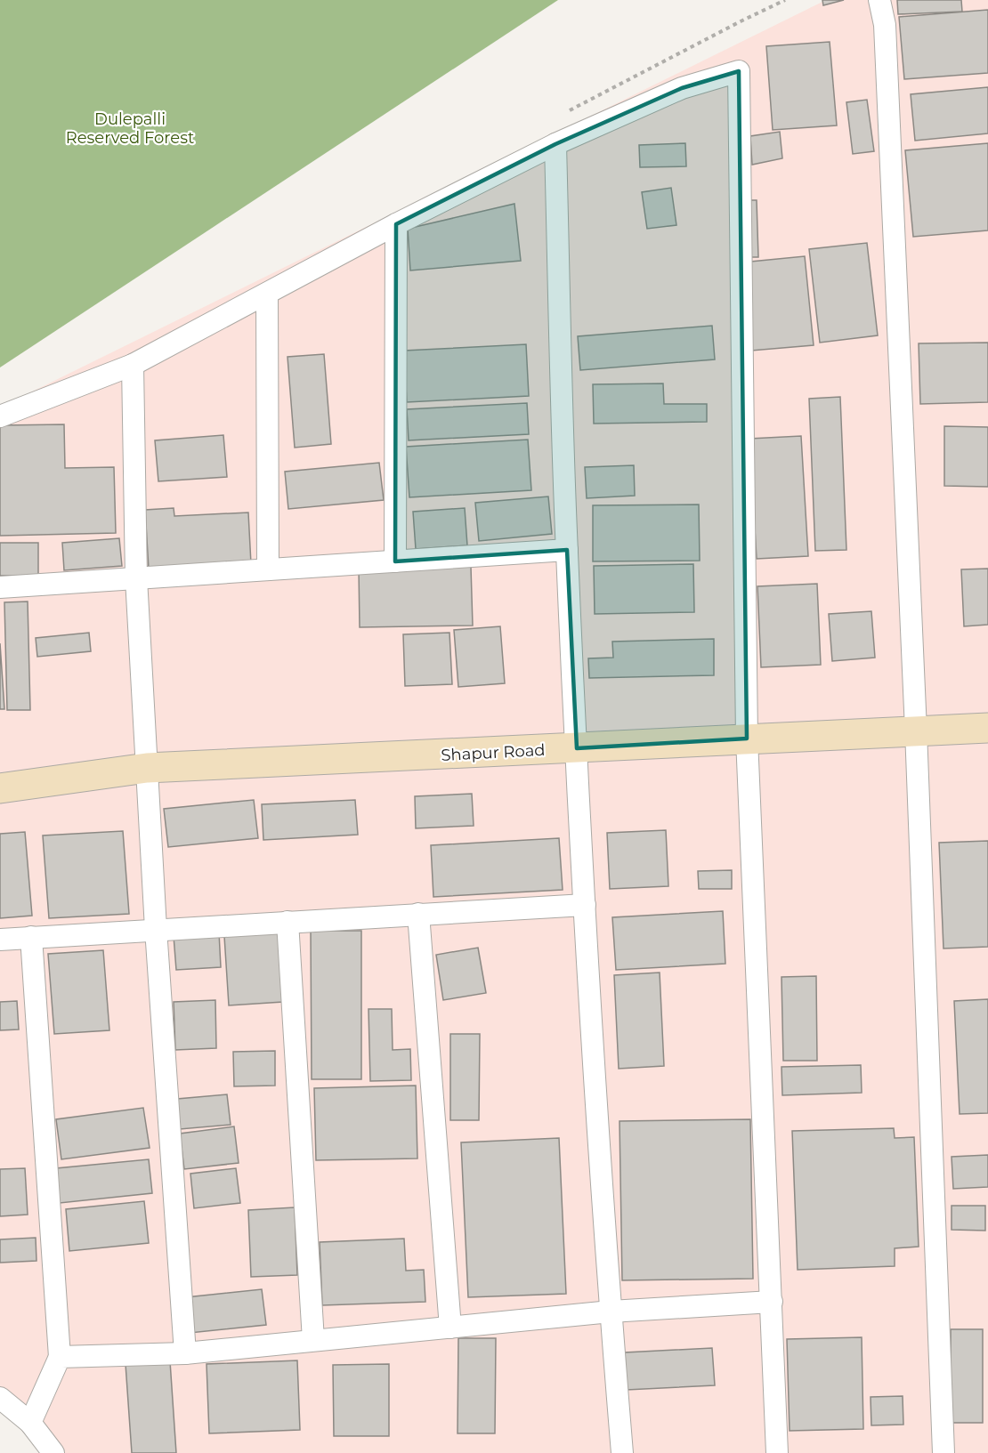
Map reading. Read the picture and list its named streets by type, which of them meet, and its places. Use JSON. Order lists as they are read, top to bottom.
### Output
{
  "streets": {
    "street": ["Shapur Road"]
  },
  "parks": ["Dulepalli Reserved Forest"]
}
